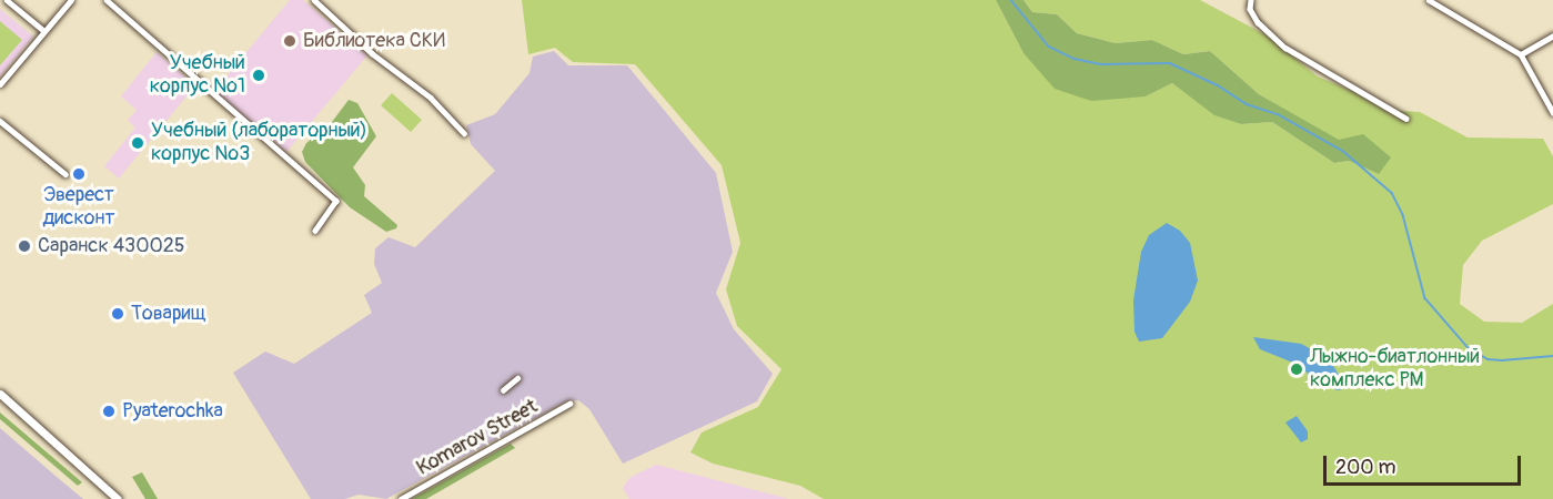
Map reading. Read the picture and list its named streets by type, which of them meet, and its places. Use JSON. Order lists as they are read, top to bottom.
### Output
{
  "streets": {
    "street": ["Komarov Street"]
  },
  "places": [
    "Библиотека СКИ",
    "Учебный корпус №1",
    "Учебный (лабораторный) корпус №3",
    "Эверест дисконт",
    "Саранск 430025",
    "Товарищ",
    "Лыжно-биатлонный комплекс РМ",
    "Pyaterochka"
  ],
  "scale_bar": "200 m"
}
